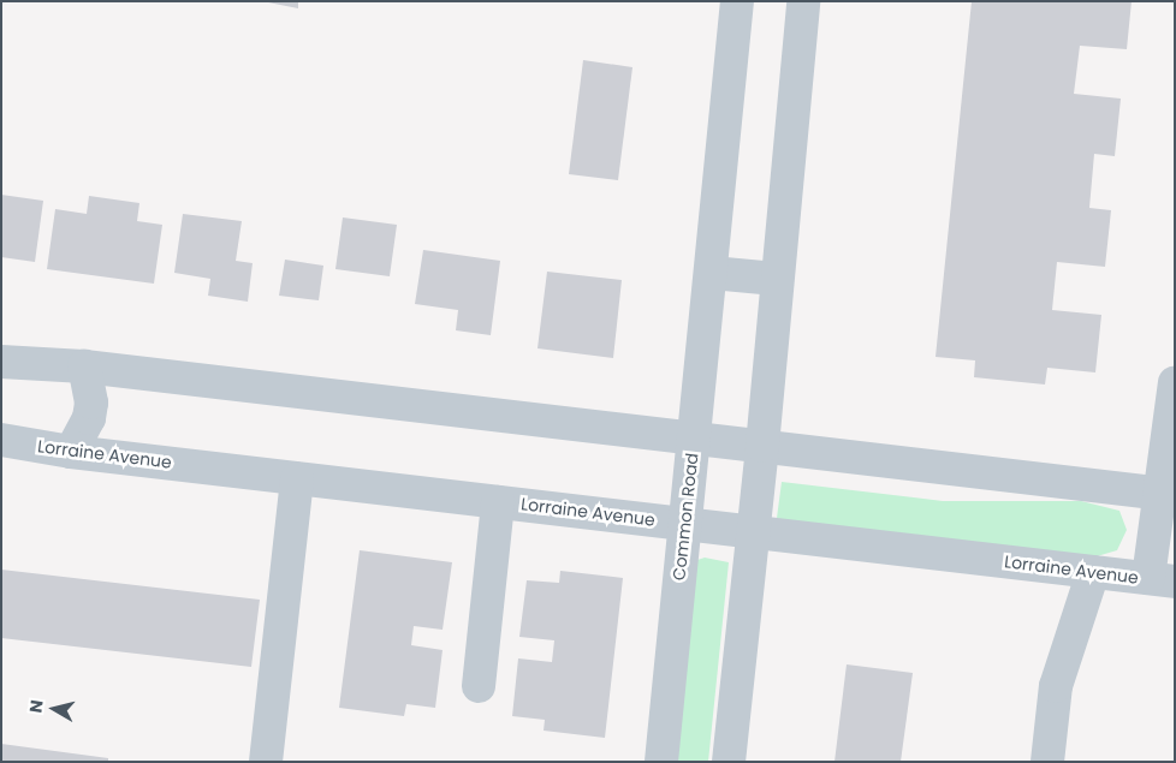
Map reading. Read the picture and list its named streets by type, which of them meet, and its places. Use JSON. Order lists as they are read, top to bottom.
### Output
{
  "streets": {
    "street": ["Lorraine Avenue", "Common Road"]
  },
  "crossings": [
    ["Lorraine Avenue", "Common Road"]
  ],
  "north": "left"
}
